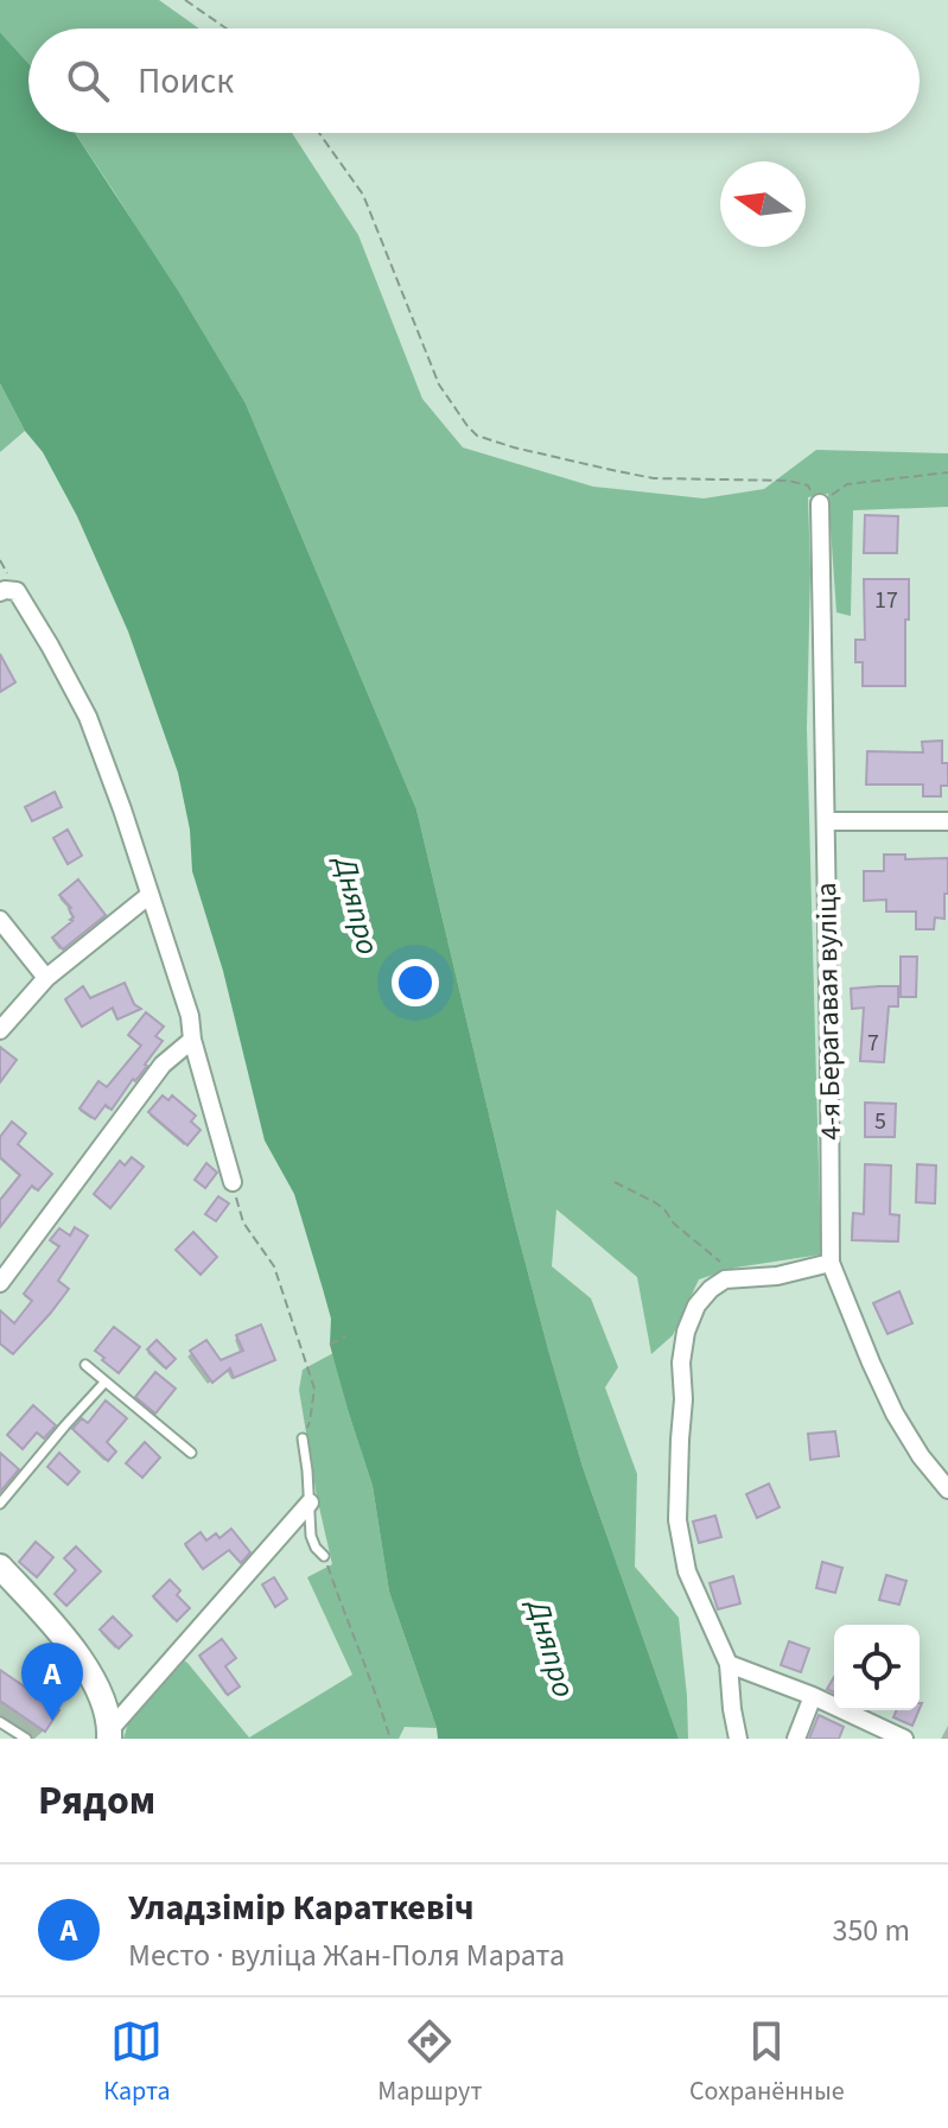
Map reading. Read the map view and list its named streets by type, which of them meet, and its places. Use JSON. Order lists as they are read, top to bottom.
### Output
{
  "streets": {
    "street": ["4-я Берагавая вуліца"]
  },
  "water": ["Дняпро"],
  "house_numbers": ["17", "7", "5"],
  "north": "left",
  "page": {
    "search": "Поиск",
    "pins": "A",
    "heading": "Рядом",
    "list": [
      {
        "mark": "A",
        "name": "Уладзімір Караткевіч",
        "note": "Место · вуліца Жан-Поля Марата",
        "value": "350 m"
      }
    ],
    "nav": ["Карта", "Маршрут", "Сохранённые"]
  }
}
